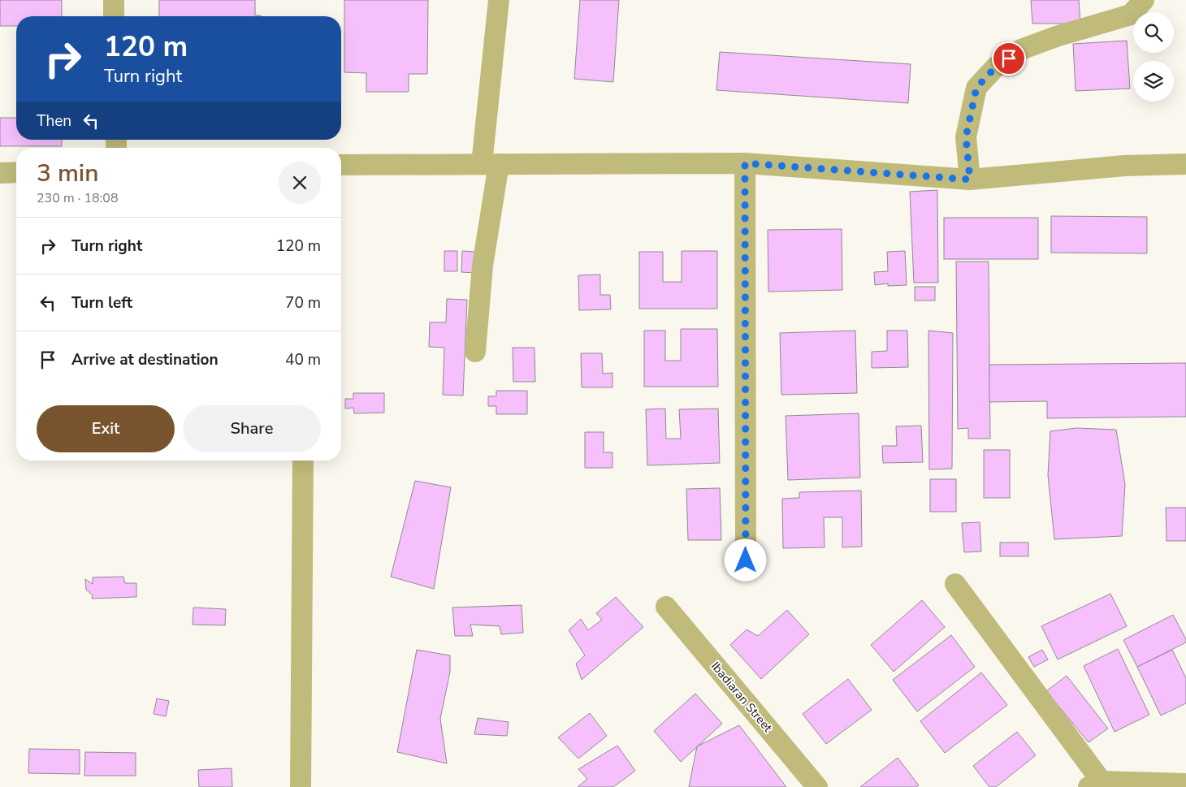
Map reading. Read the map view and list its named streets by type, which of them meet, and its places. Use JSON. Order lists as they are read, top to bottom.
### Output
{
  "streets": {
    "street": ["Ibadiaran Street"]
  },
  "page": {
    "turn": ["120 m", "Turn right"],
    "then": "Then",
    "heading": ["3 min", "230 m · 18:08"],
    "list": [
      {
        "name": "Turn right",
        "value": "120 m"
      },
      {
        "name": "Turn left",
        "value": "70 m"
      },
      {
        "name": "Arrive at destination",
        "value": "40 m"
      }
    ],
    "buttons": ["Exit", "Share"]
  }
}
